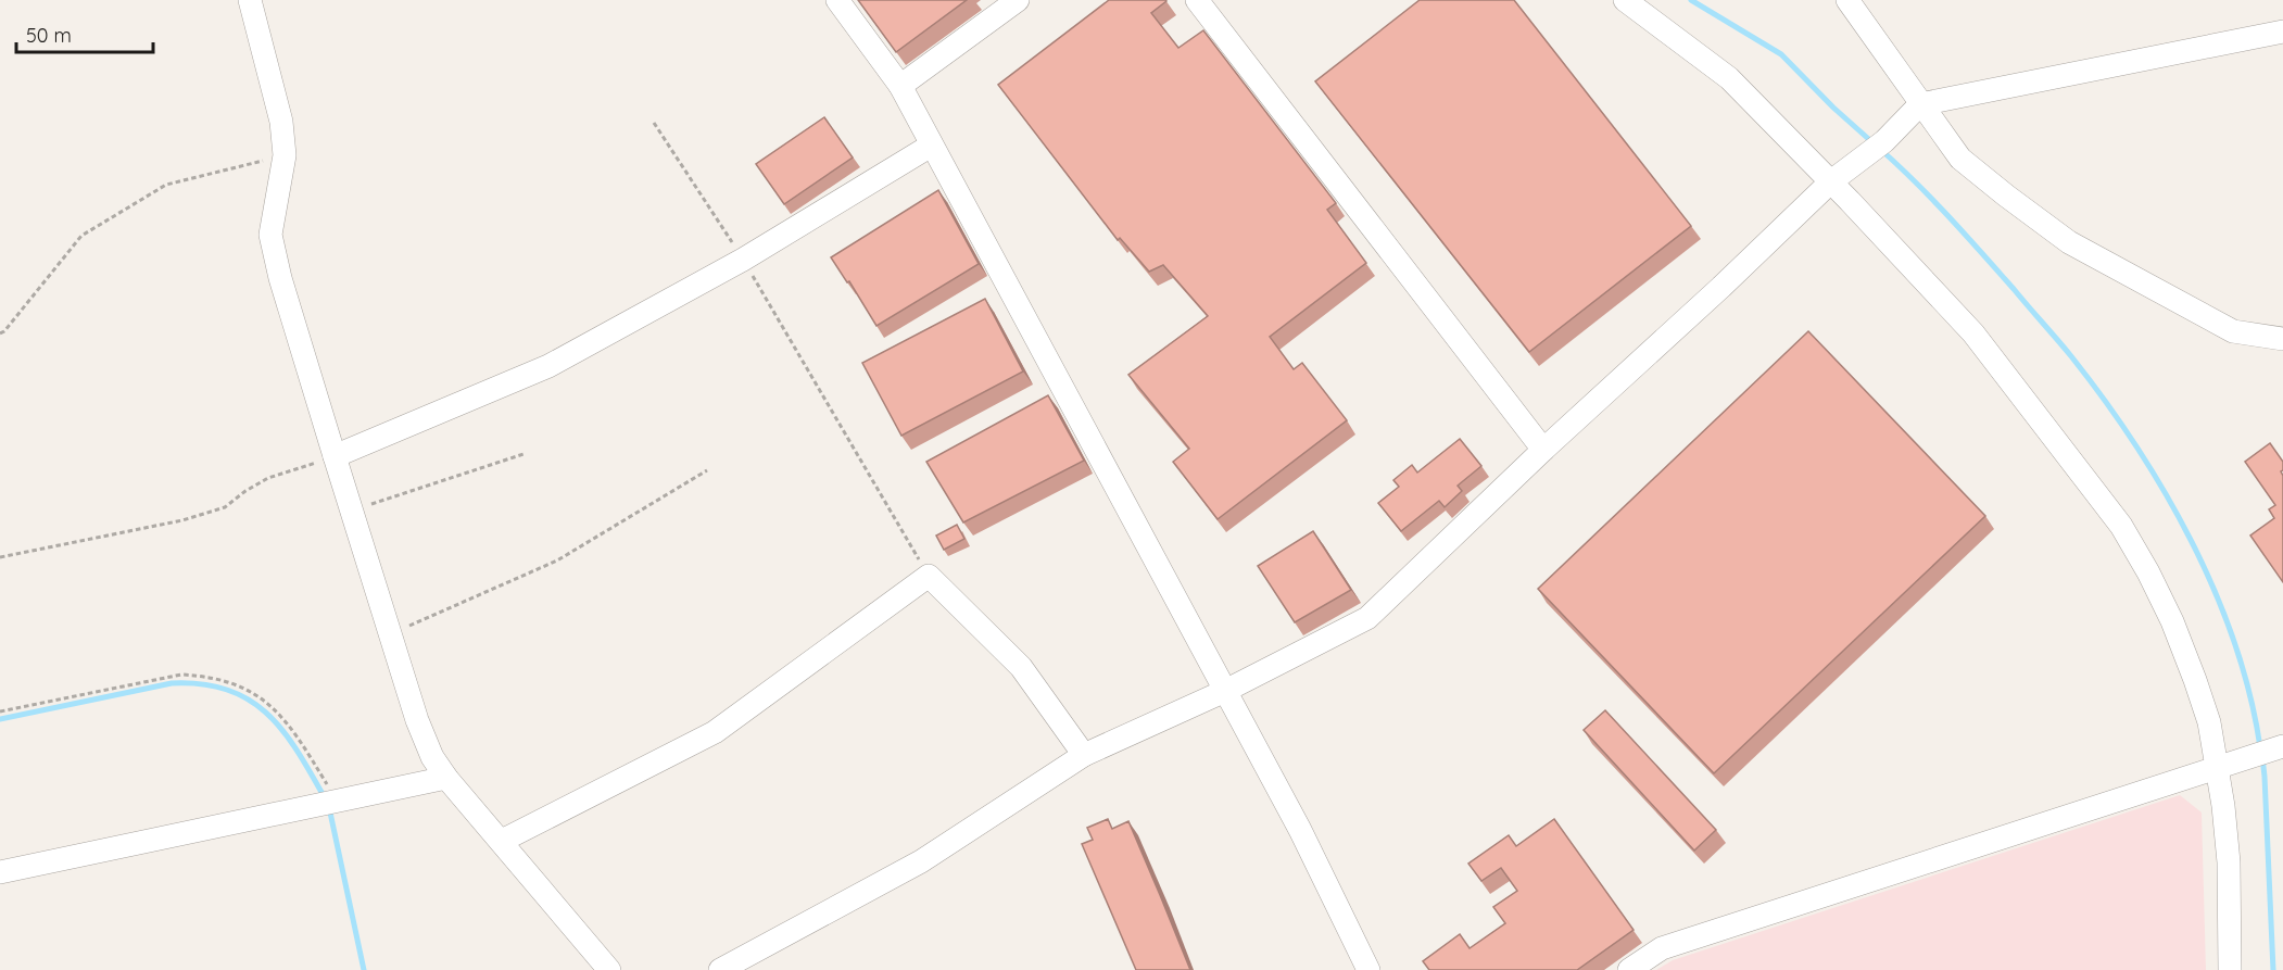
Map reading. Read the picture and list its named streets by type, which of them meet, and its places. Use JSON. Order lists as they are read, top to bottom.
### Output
{
  "scale_bar": "50 m"
}
